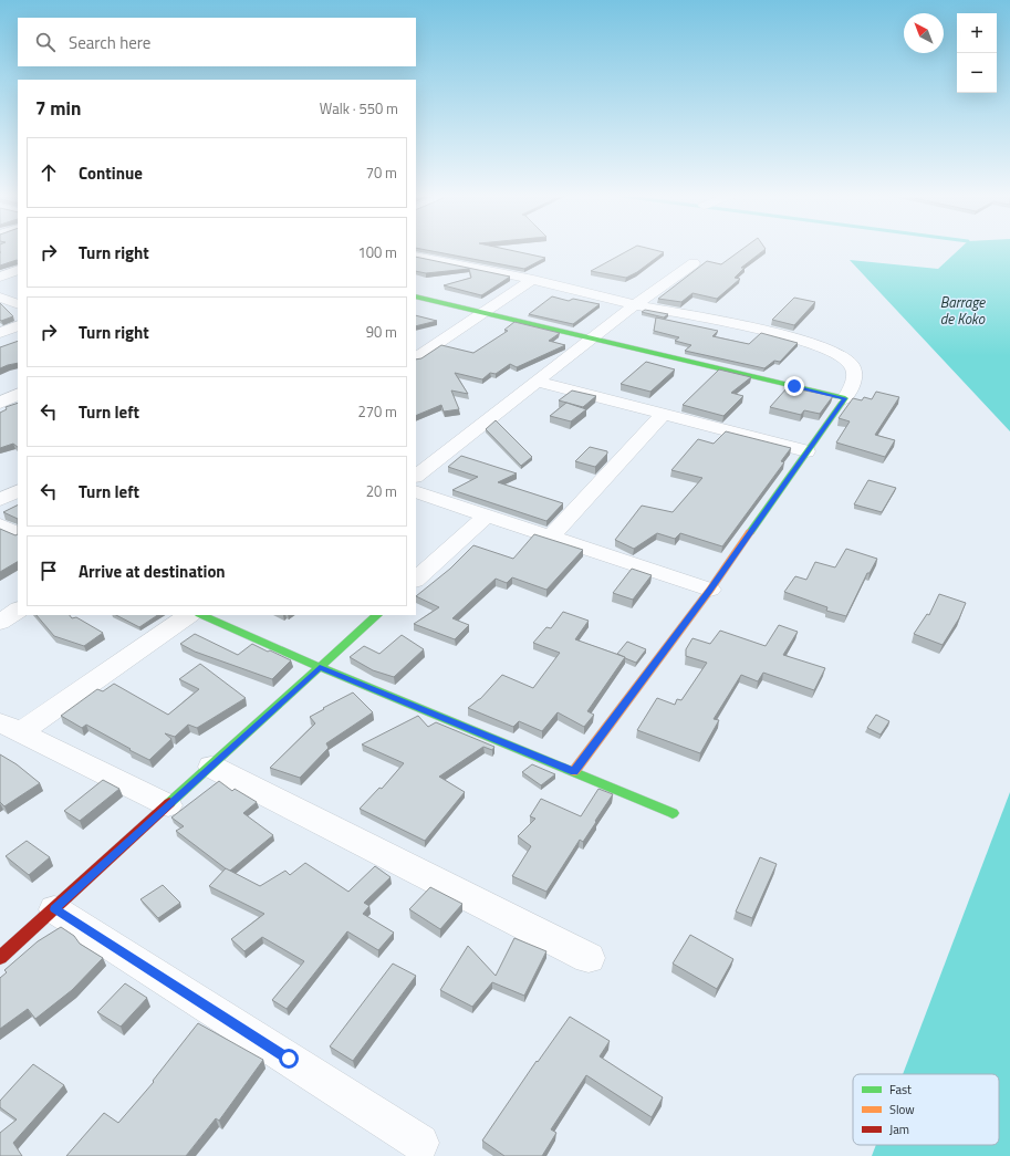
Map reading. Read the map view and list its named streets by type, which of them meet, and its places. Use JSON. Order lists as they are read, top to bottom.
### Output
{
  "water": ["Barrage de Koko"],
  "legend": ["Fast", "Slow", "Jam"],
  "north": "top left",
  "page": {
    "map_buttons": ["+", "−"],
    "search": "Search here",
    "heading": ["7 min", "Walk · 550 m"],
    "list": [
      ["Continue", "70 m"],
      ["Turn right", "100 m"],
      ["Turn right", "90 m"],
      ["Turn left", "270 m"],
      ["Turn left", "20 m"],
      "Arrive at destination"
    ]
  }
}
